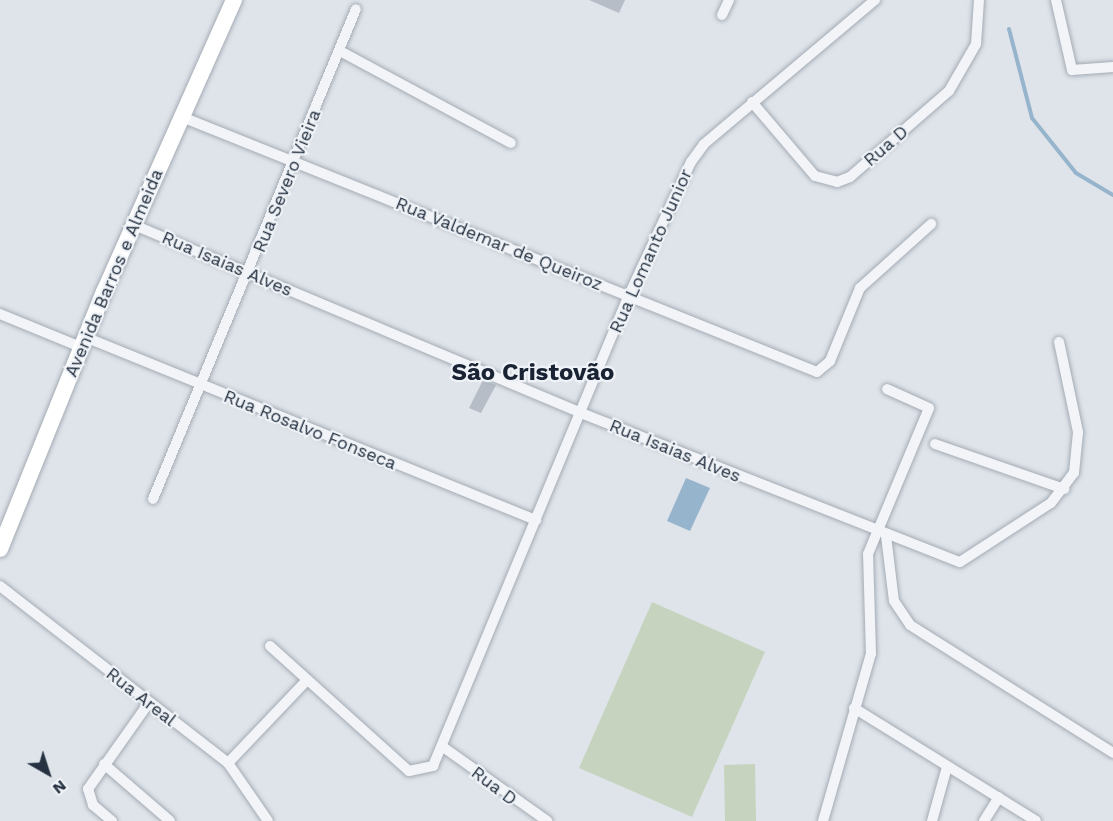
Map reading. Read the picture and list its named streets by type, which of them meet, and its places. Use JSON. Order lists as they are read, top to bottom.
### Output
{
  "streets": {
    "street": [
      "Rua D",
      "Rua Severo Vieira",
      "Rua Valdemar de Queiroz",
      "Rua Lomanto Junior",
      "Rua Isaias Alves",
      "Avenida Barros e Almeida",
      "Rua Rosalvo Fonseca",
      "Rua Areal"
    ]
  },
  "crossings": [
    ["Rua D", "Rua Lomanto Junior"],
    ["Rua Severo Vieira", "Rua Valdemar de Queiroz"],
    ["Rua Severo Vieira", "Rua Isaias Alves"],
    ["Rua Severo Vieira", "Rua Rosalvo Fonseca"],
    ["Rua Valdemar de Queiroz", "Rua Lomanto Junior"],
    ["Rua Valdemar de Queiroz", "Avenida Barros e Almeida"],
    ["Rua Lomanto Junior", "Rua Isaias Alves"],
    ["Rua Lomanto Junior", "Rua Rosalvo Fonseca"],
    ["Rua Isaias Alves", "Avenida Barros e Almeida"],
    ["Avenida Barros e Almeida", "Rua Rosalvo Fonseca"]
  ],
  "districts": ["São Cristovão"],
  "north": "bottom right"
}
